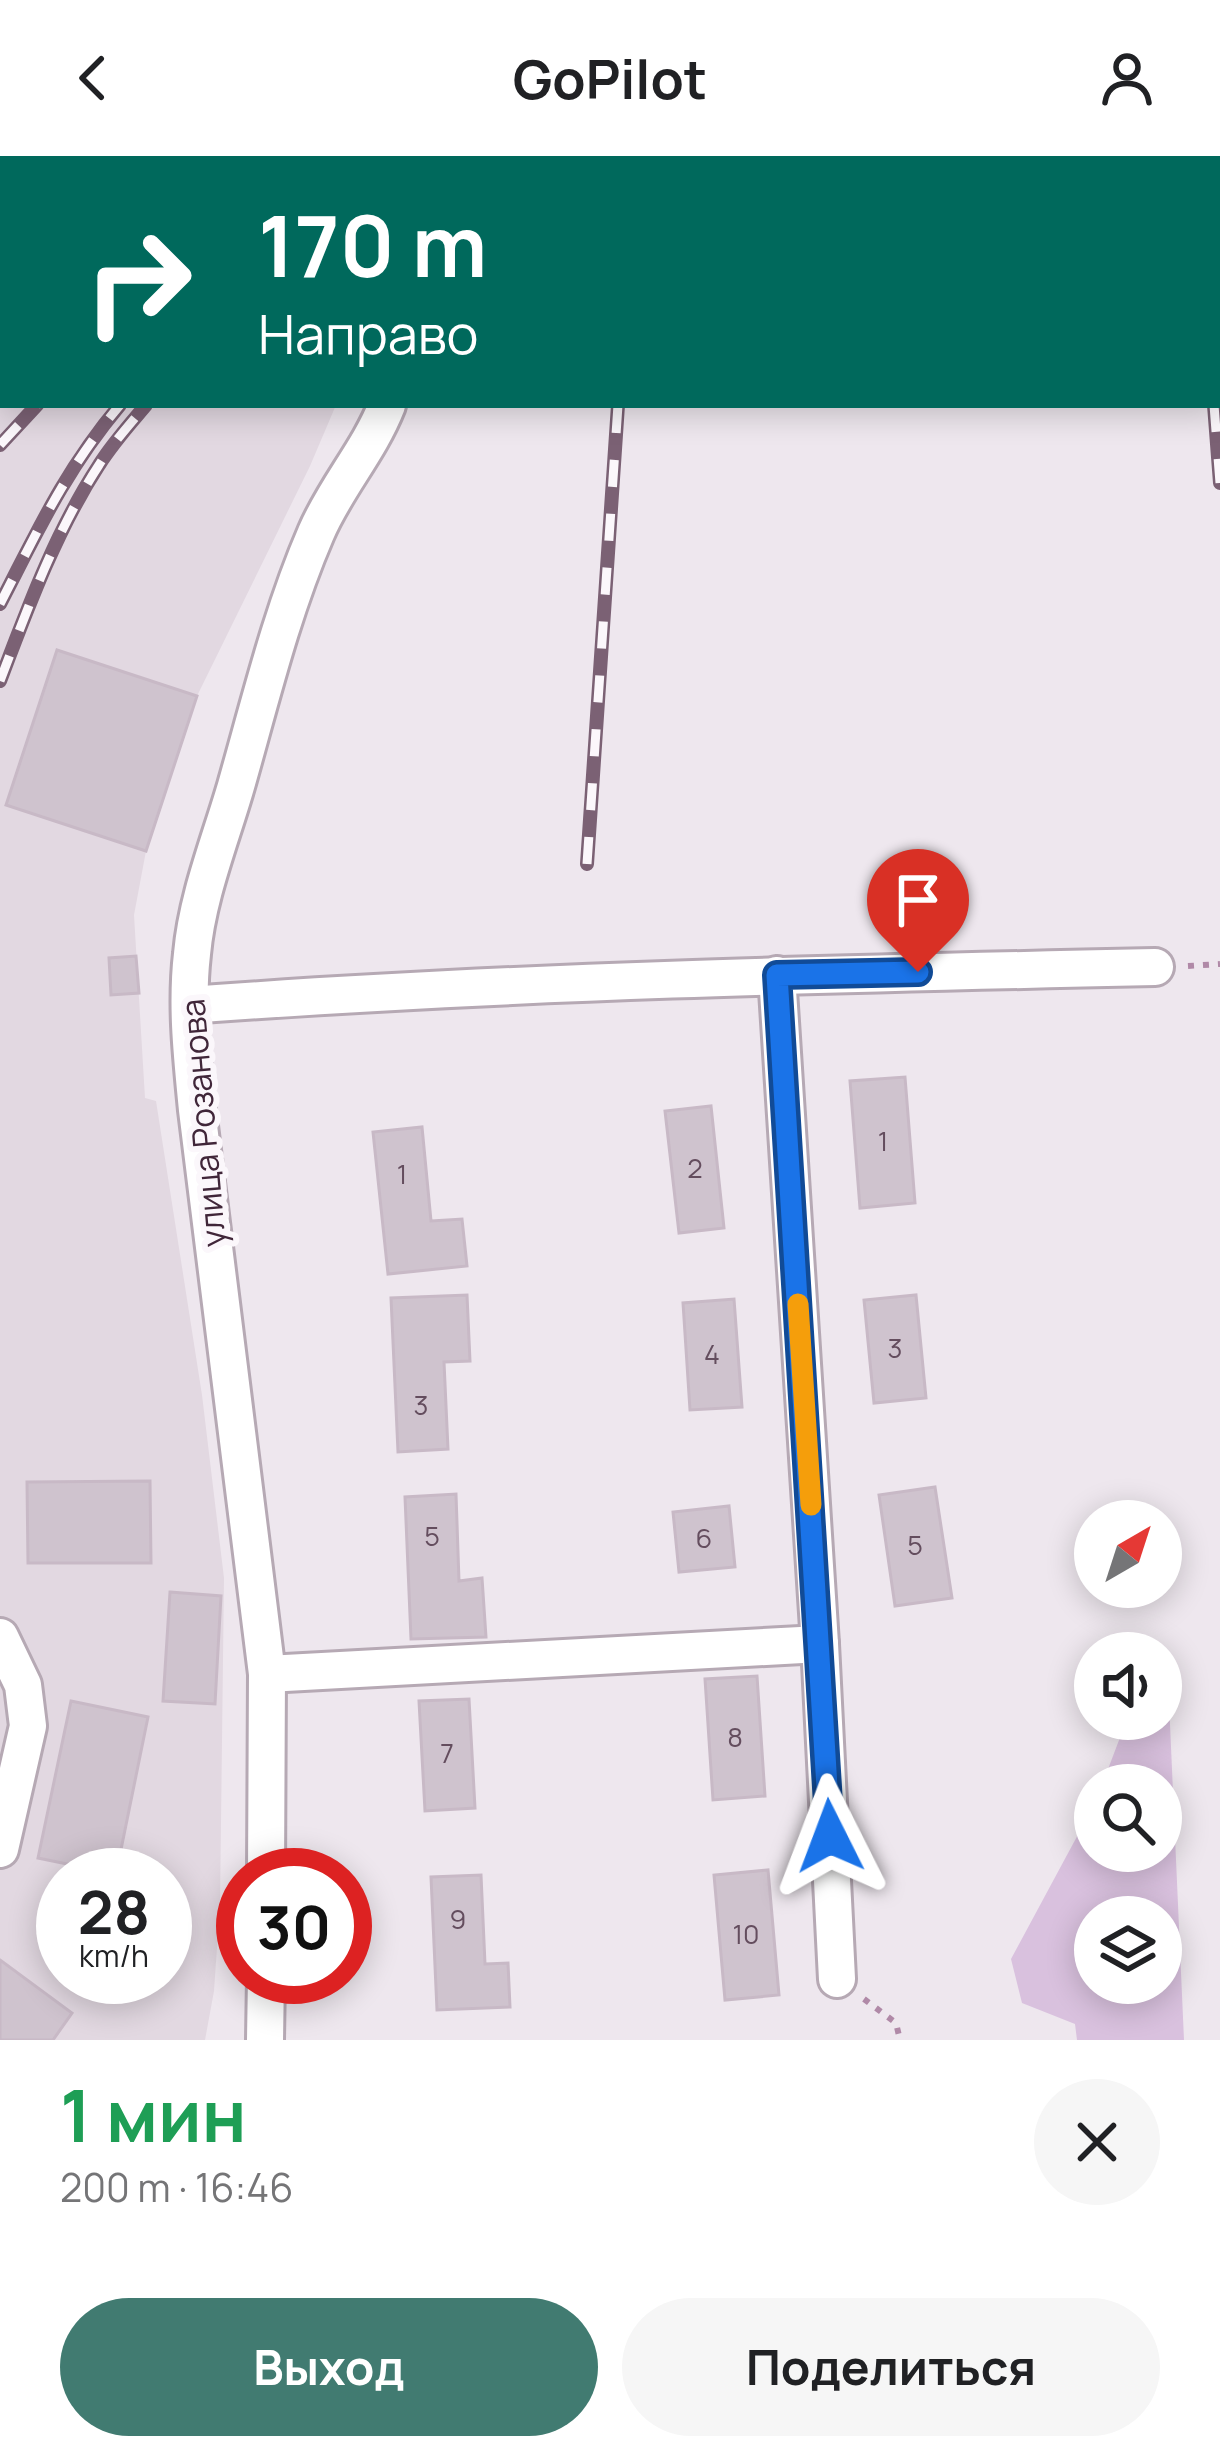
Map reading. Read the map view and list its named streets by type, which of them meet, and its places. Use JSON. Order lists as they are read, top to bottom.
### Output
{
  "streets": {
    "street": ["улица Розанова"]
  },
  "house_numbers": [
    "1",
    "2",
    "1",
    "3",
    "4",
    "3",
    "5",
    "6",
    "5",
    "8",
    "7",
    "9",
    "10"
  ],
  "north": "top right",
  "page": {
    "header": "GoPilot",
    "turn": ["170 m", "Направо"],
    "speed": "28 km/h",
    "limit": "30",
    "heading": ["1 мин", "200 m · 16:46"],
    "buttons": ["Выход", "Поделиться"]
  }
}
